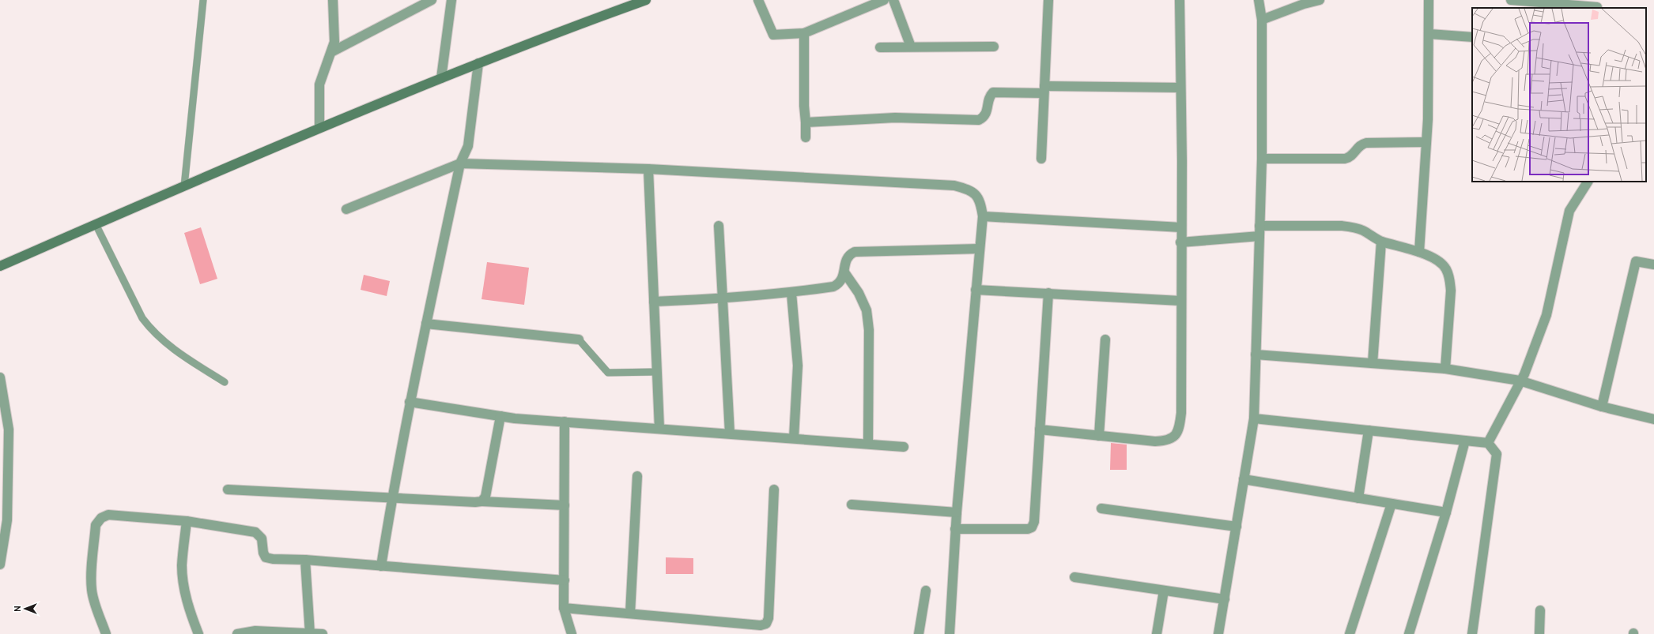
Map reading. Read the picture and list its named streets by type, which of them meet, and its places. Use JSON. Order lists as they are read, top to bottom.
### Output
{
  "north": "left"
}
